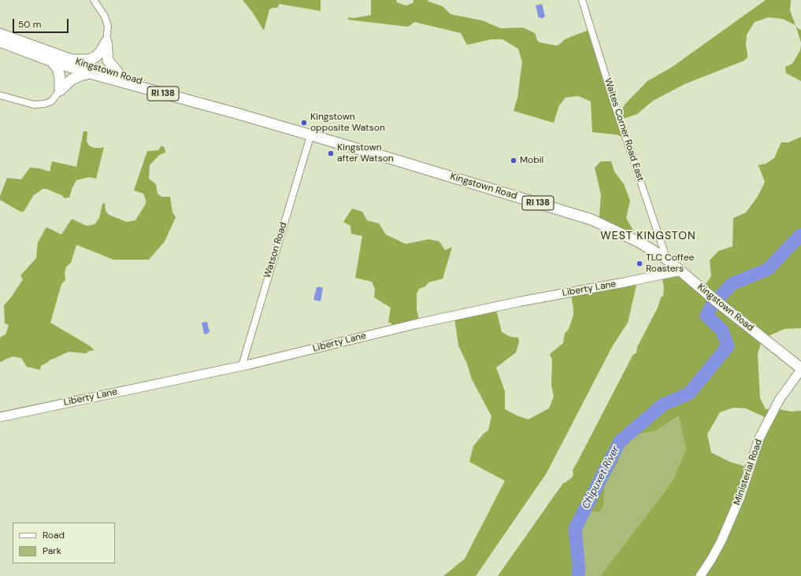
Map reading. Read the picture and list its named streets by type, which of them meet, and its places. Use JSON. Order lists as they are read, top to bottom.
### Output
{
  "streets": {
    "main road": ["Kingstown Road", "RI 138"],
    "street": [
      "Waites Corner Road East",
      "Watson Road",
      "Liberty Lane",
      "Ministerial Road"
    ]
  },
  "crossings": [
    ["Kingstown Road", "Waites Corner Road East"],
    ["Kingstown Road", "Watson Road"],
    ["Kingstown Road", "Liberty Lane"],
    ["Kingstown Road", "Ministerial Road"],
    ["Watson Road", "Liberty Lane"]
  ],
  "districts": ["WEST KINGSTON"],
  "water": ["Chipuxet River"],
  "places": [
    "Kingstown opposite Watson",
    "Kingstown after Watson",
    "Mobil",
    "TLC Coffee Roasters"
  ],
  "legend": ["Road", "Park"],
  "scale_bar": "50 m"
}
